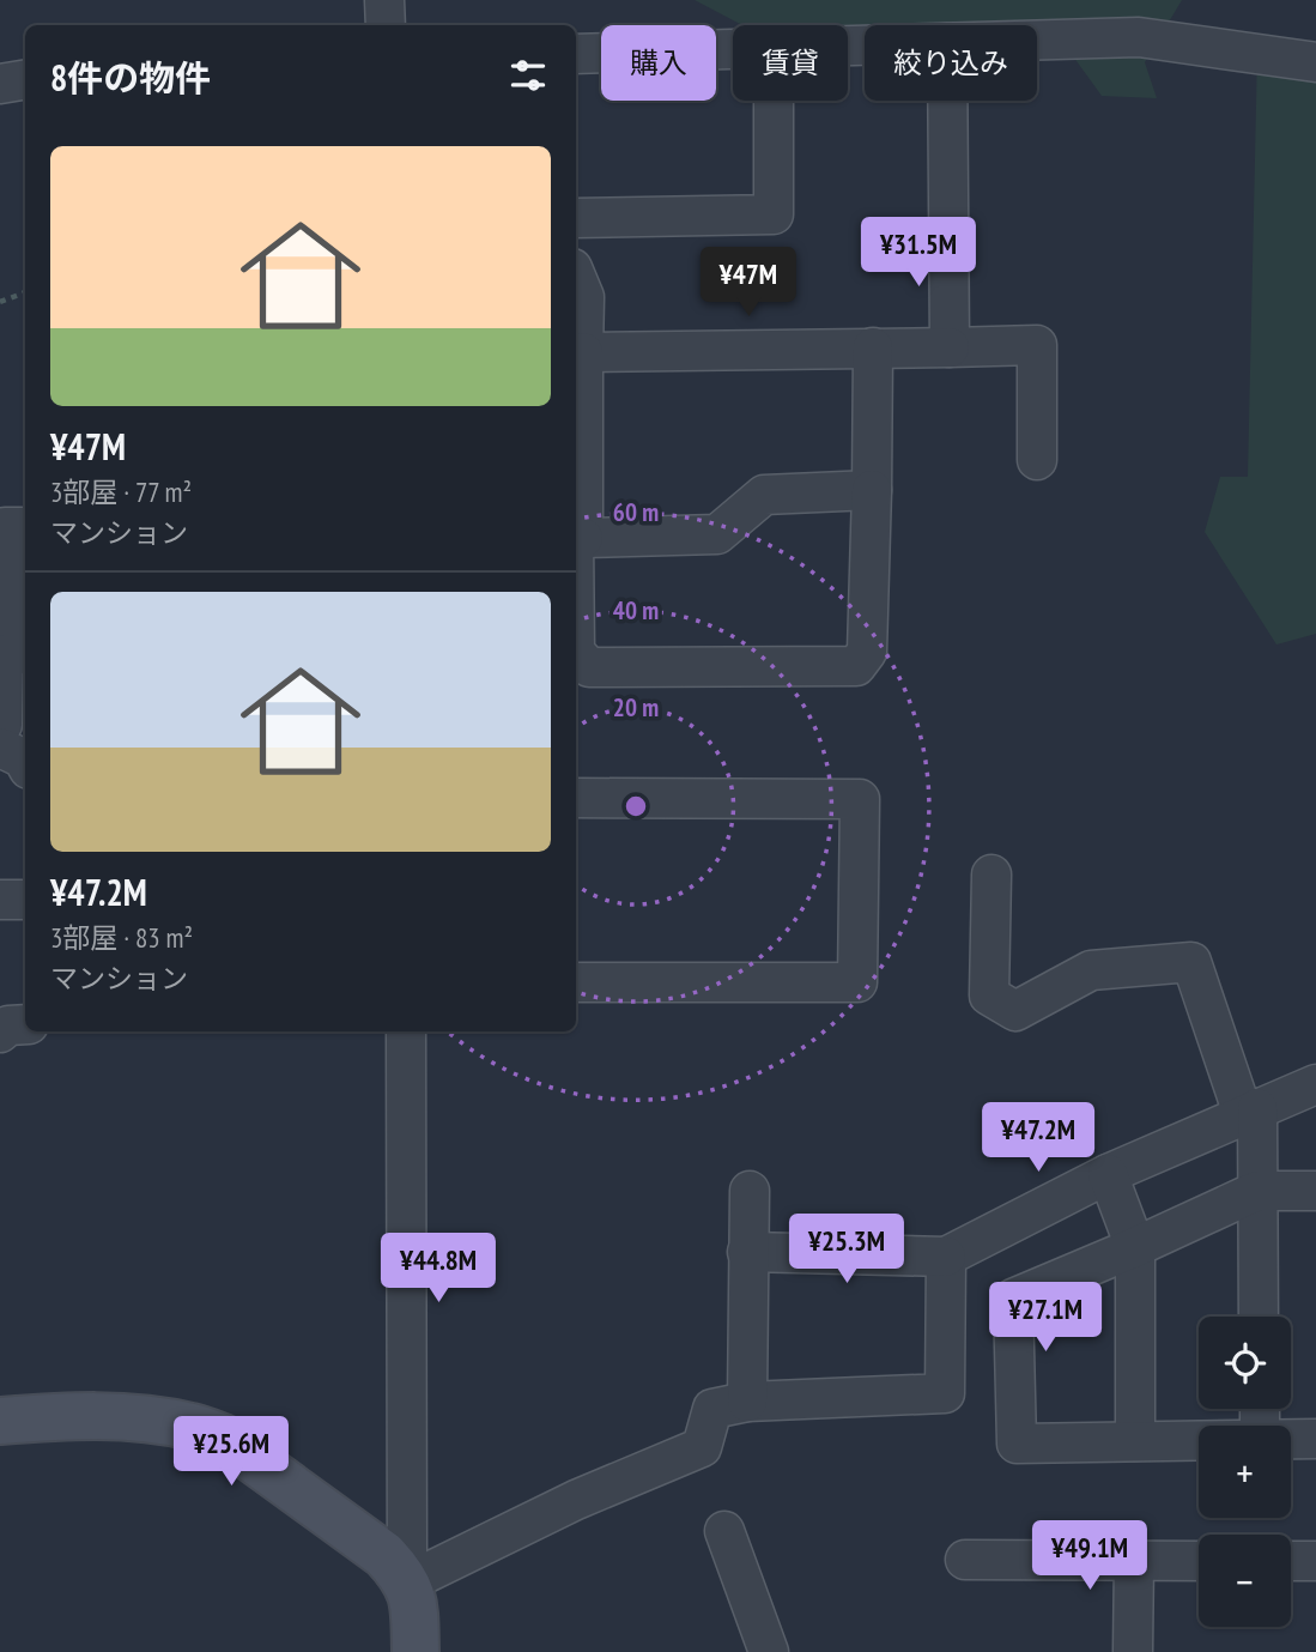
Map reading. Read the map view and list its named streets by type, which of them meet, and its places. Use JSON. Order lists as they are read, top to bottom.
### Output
{
  "page": {
    "chip": ["購入", "賃貸", "絞り込み"],
    "heading": "8件の物件",
    "list": [
      {
        "name": "¥47M",
        "note": "3部屋 · 77 m² · マンション"
      },
      {
        "name": "¥47.2M",
        "note": "3部屋 · 83 m² · マンション"
      }
    ],
    "price": [
      "¥31.5M",
      "¥47M",
      "¥47.2M",
      "¥25.3M",
      "¥44.8M",
      "¥27.1M",
      "¥25.6M",
      "¥49.1M"
    ],
    "map_buttons": ["+", "−"]
  },
  "rings": ["60 m", "40 m", "20 m"]
}
